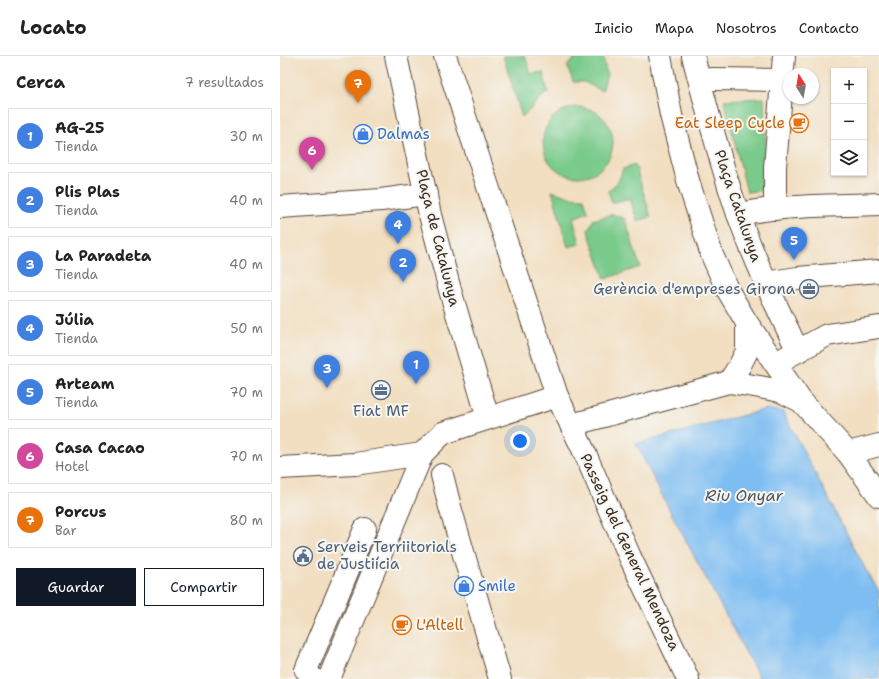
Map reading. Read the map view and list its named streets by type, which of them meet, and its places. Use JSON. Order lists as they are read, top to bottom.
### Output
{
  "streets": {
    "street": ["Plaça Catalunya", "Plaça de Catalunya", "Passeig del General Mendoza"]
  },
  "water": ["Riu Onyar"],
  "places": {
    "cafe": ["Eat Sleep Cycle", "L'Altell"],
    "shop": ["Dalmas", "Smile"],
    "office": ["Gerència d'empreses Girona", "Fiat MF"],
    "public building": ["Serveis Terriitorials de Justiícia"]
  },
  "north": "top",
  "page": {
    "header": "Locato",
    "nav": [
      "Inicio",
      "Mapa",
      "Nosotros",
      "Contacto"
    ],
    "heading": ["Cerca", "7 resultados"],
    "map_buttons": ["+", "−"],
    "pins": [
      "7",
      "6",
      "4",
      "5",
      "2",
      "1",
      "3"
    ],
    "list": [
      {
        "mark": "1",
        "name": "AG-25",
        "note": "Tienda",
        "value": "30 m"
      },
      {
        "mark": "2",
        "name": "Plis Plas",
        "note": "Tienda",
        "value": "40 m"
      },
      {
        "mark": "3",
        "name": "La Paradeta",
        "note": "Tienda",
        "value": "40 m"
      },
      {
        "mark": "4",
        "name": "Júlia",
        "note": "Tienda",
        "value": "50 m"
      },
      {
        "mark": "5",
        "name": "Arteam",
        "note": "Tienda",
        "value": "70 m"
      },
      {
        "mark": "6",
        "name": "Casa Cacao",
        "note": "Hotel",
        "value": "70 m"
      },
      {
        "mark": "7",
        "name": "Porcus",
        "note": "Bar",
        "value": "80 m"
      }
    ],
    "buttons": ["Guardar", "Compartir"]
  }
}
